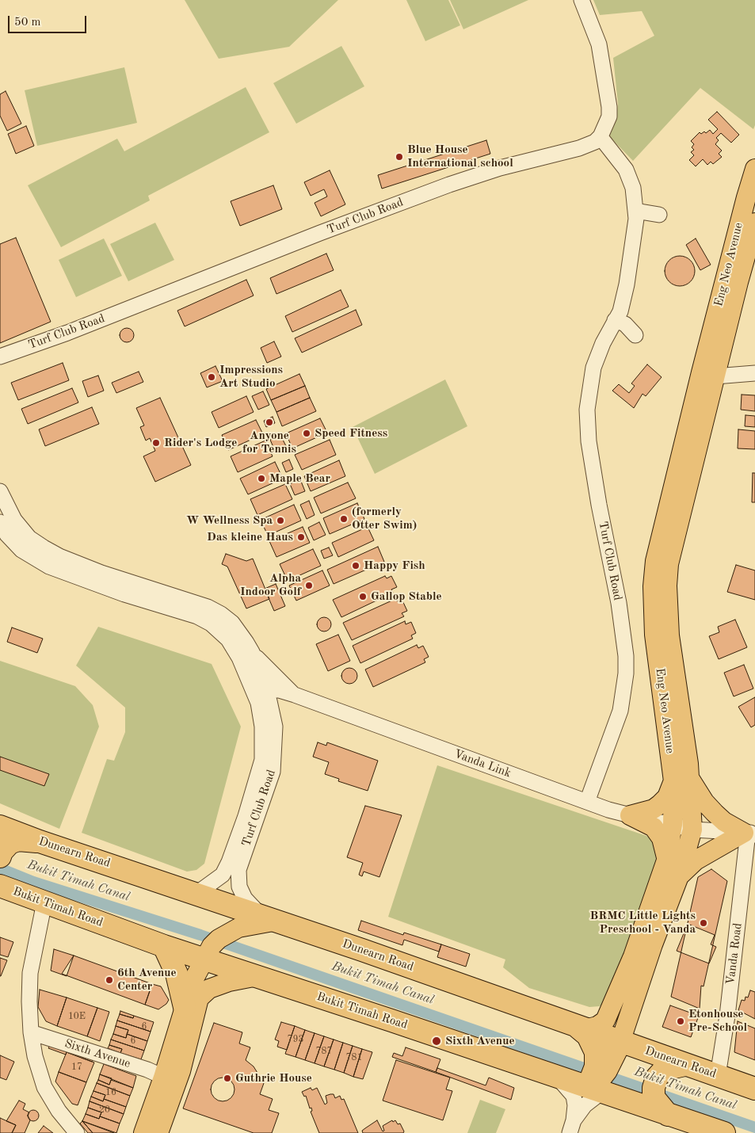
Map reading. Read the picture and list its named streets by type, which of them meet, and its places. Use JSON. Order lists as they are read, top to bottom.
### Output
{
  "streets": {
    "highway": ["Dunearn Road", "Bukit Timah Road"],
    "main road": ["Eng Neo Avenue"],
    "street": [
      "Turf Club Road",
      "Vanda Link",
      "Vanda Road",
      "Sixth Avenue"
    ]
  },
  "crossings": [
    ["Turf Club Road", "Vanda Link"],
    ["Turf Club Road", "Dunearn Road"],
    ["Eng Neo Avenue", "Vanda Link"],
    ["Eng Neo Avenue", "Dunearn Road"],
    ["Dunearn Road", "Vanda Road"]
  ],
  "water": ["Bukit Timah Canal"],
  "places": [
    "Blue House International school",
    "Impressions Art Studio",
    "Anyone for Tennis",
    "Speed Fitness",
    "Rider's Lodge",
    "Maple Bear",
    "(formerly Otter Swim)",
    "W Wellness Spa",
    "Das kleine Haus",
    "Happy Fish",
    "Alpha Indoor Golf",
    "Gallop Stable",
    "BRMC Little Lights Preschool - Vanda",
    "6th Avenue Center",
    "Etonhouse Pre-School",
    "Sixth Avenue",
    "Guthrie House"
  ],
  "house_numbers": [
    "10E",
    "6",
    "793",
    "6",
    "787",
    "781",
    "17",
    "16",
    "20"
  ],
  "scale_bar": "50 m"
}
